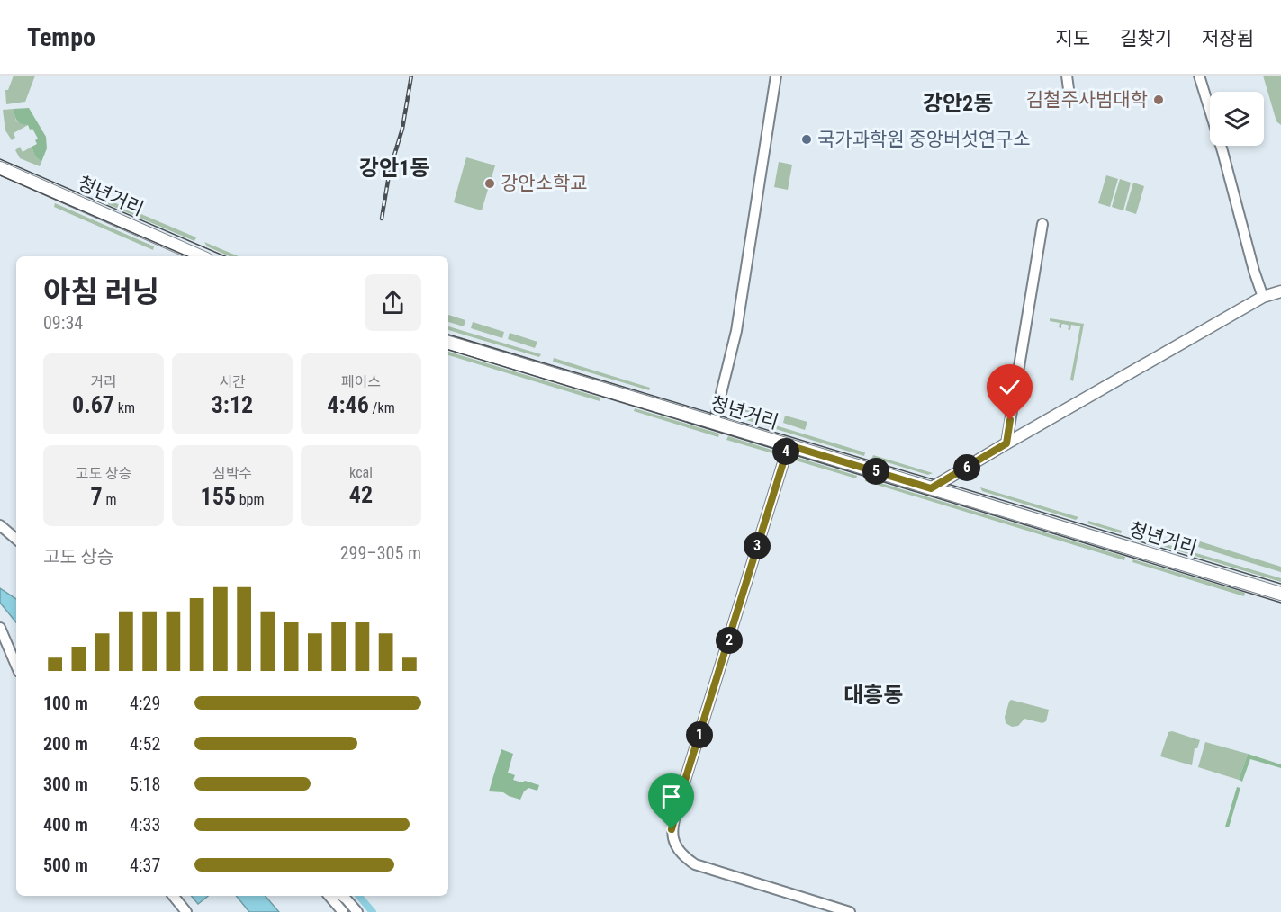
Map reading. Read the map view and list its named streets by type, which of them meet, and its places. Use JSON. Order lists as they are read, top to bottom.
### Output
{
  "streets": {
    "main road": ["청년거리"]
  },
  "districts": ["강안2동", "강안1동", "대흥동"],
  "places": ["김철주사범대학", "국가과학원 중앙버섯연구소", "강안소학교"],
  "page": {
    "header": "Tempo",
    "nav": ["지도", "길찾기", "저장됨"],
    "heading": ["아침 러닝", "09:34"],
    "stats": [
      ["거리", "0.67 km"],
      ["시간", "3:12"],
      ["페이스", "4:46 /km"],
      ["고도 상승", "7 m"],
      ["심박수", "155 bpm"],
      ["kcal", "42"]
    ],
    "pins": [
      "4",
      "6",
      "5",
      "3",
      "2",
      "1"
    ],
    "chart": ["고도 상승", "299–305 m"],
    "list": [
      {
        "name": "100 m",
        "note": "4:29"
      },
      {
        "name": "200 m",
        "note": "4:52"
      },
      {
        "name": "300 m",
        "note": "5:18"
      },
      {
        "name": "400 m",
        "note": "4:33"
      },
      {
        "name": "500 m",
        "note": "4:37"
      }
    ]
  }
}
